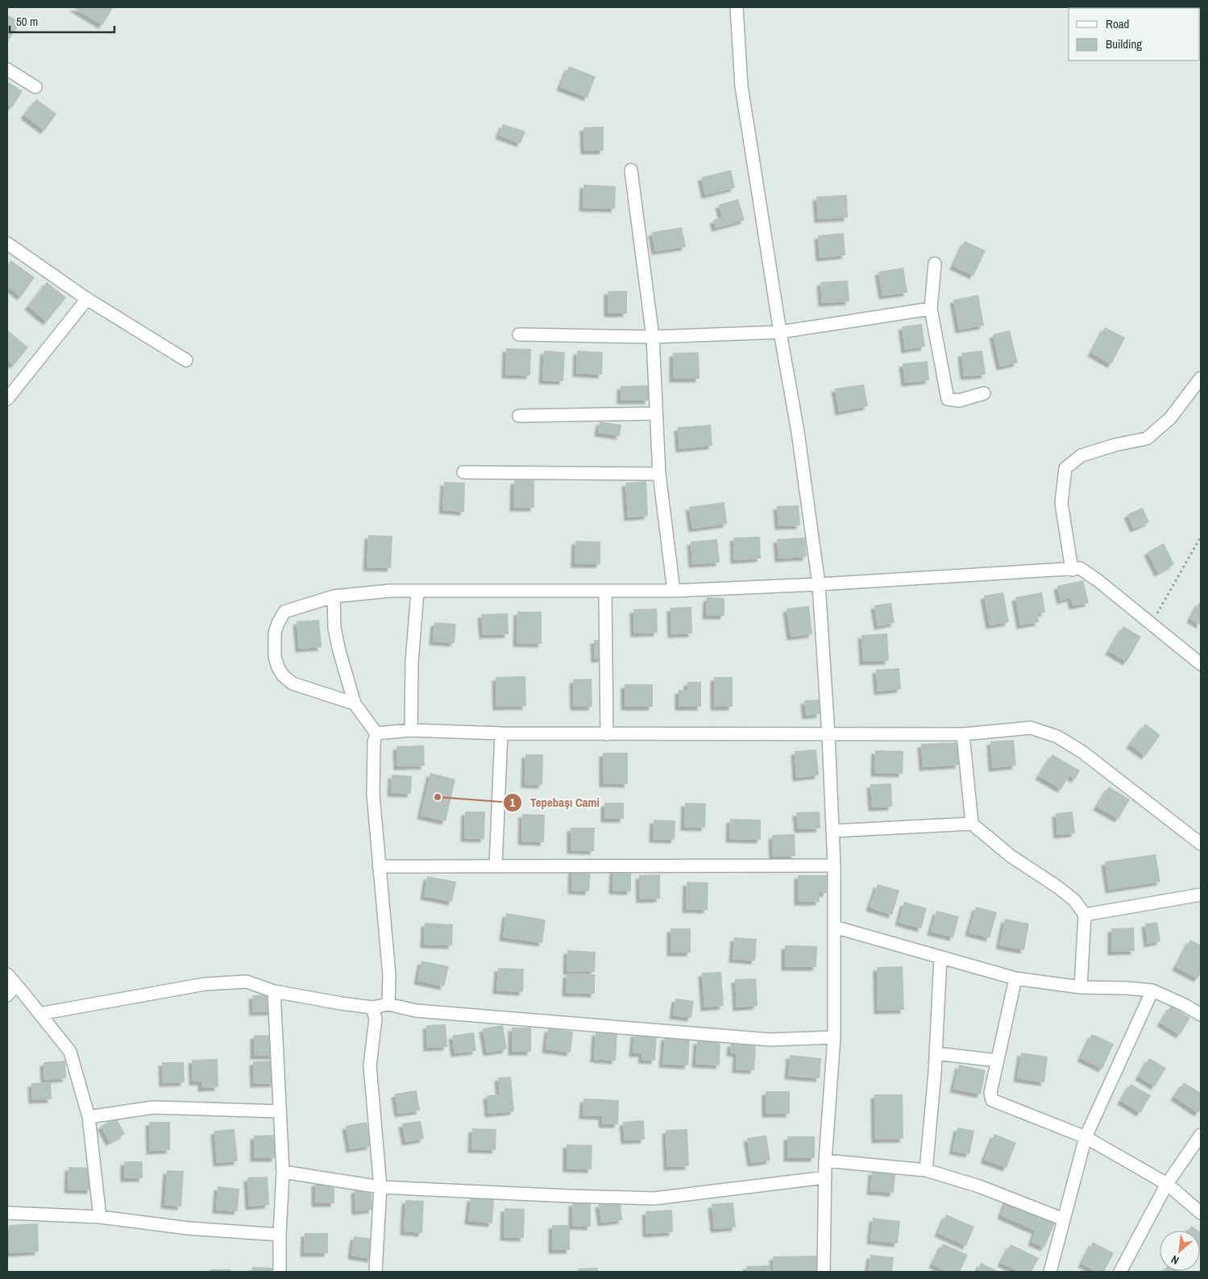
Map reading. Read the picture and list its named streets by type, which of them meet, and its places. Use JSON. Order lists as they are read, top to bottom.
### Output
{
  "places": ["Tepebaşı Cami"],
  "legend": ["Road", "Building"],
  "scale_bar": "50 m",
  "north": "bottom left"
}
